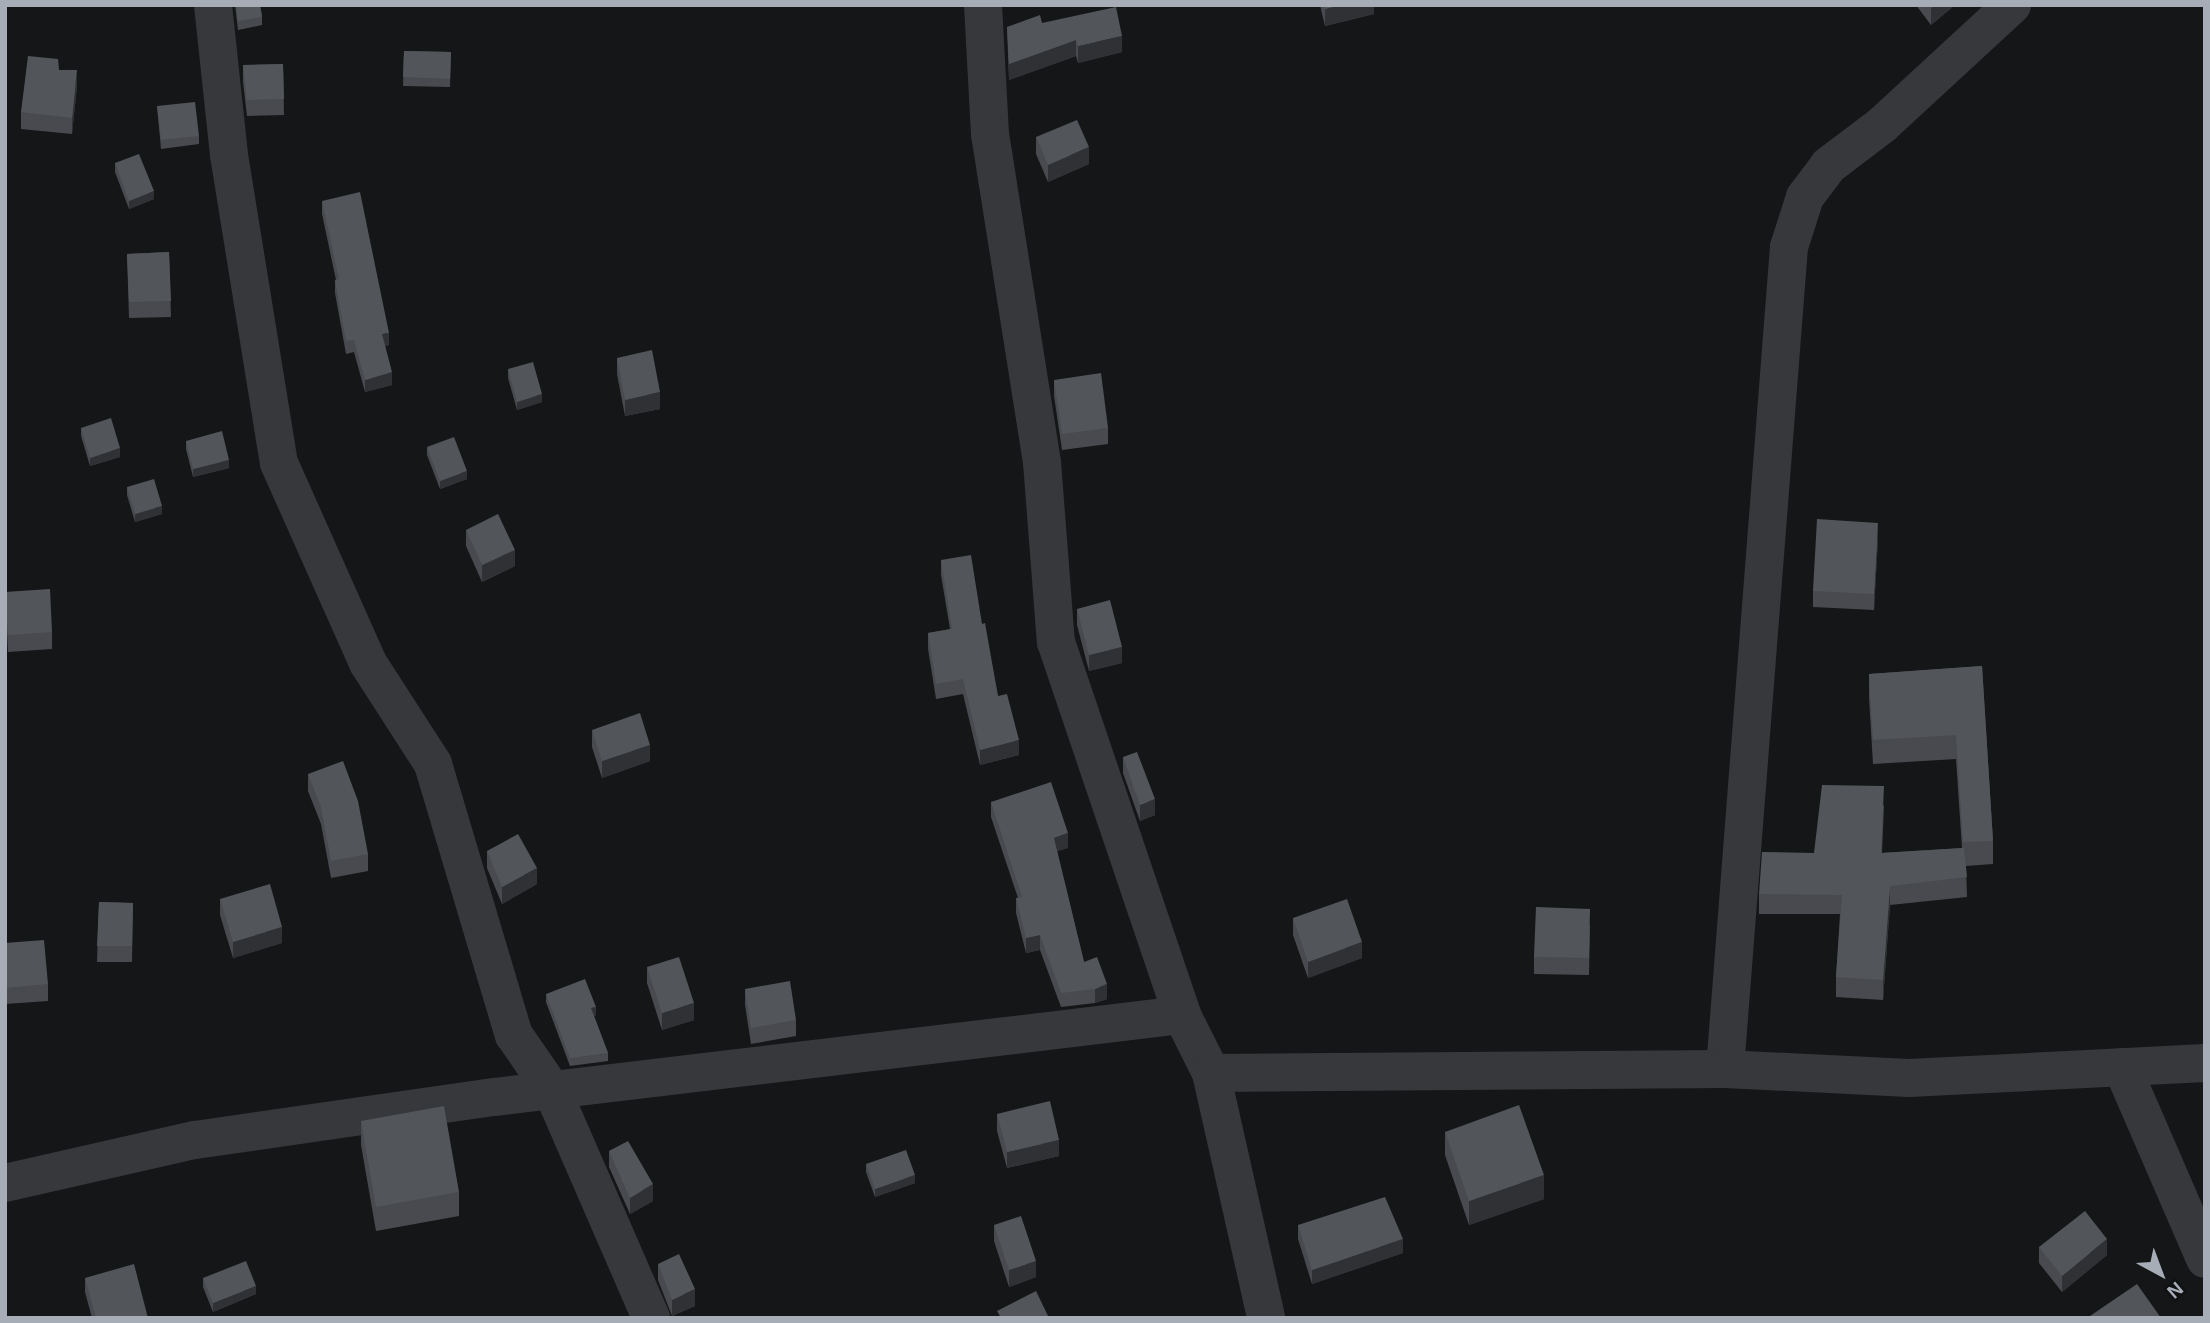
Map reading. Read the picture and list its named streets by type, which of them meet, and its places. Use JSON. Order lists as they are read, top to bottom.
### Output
{
  "north": "bottom right"
}
